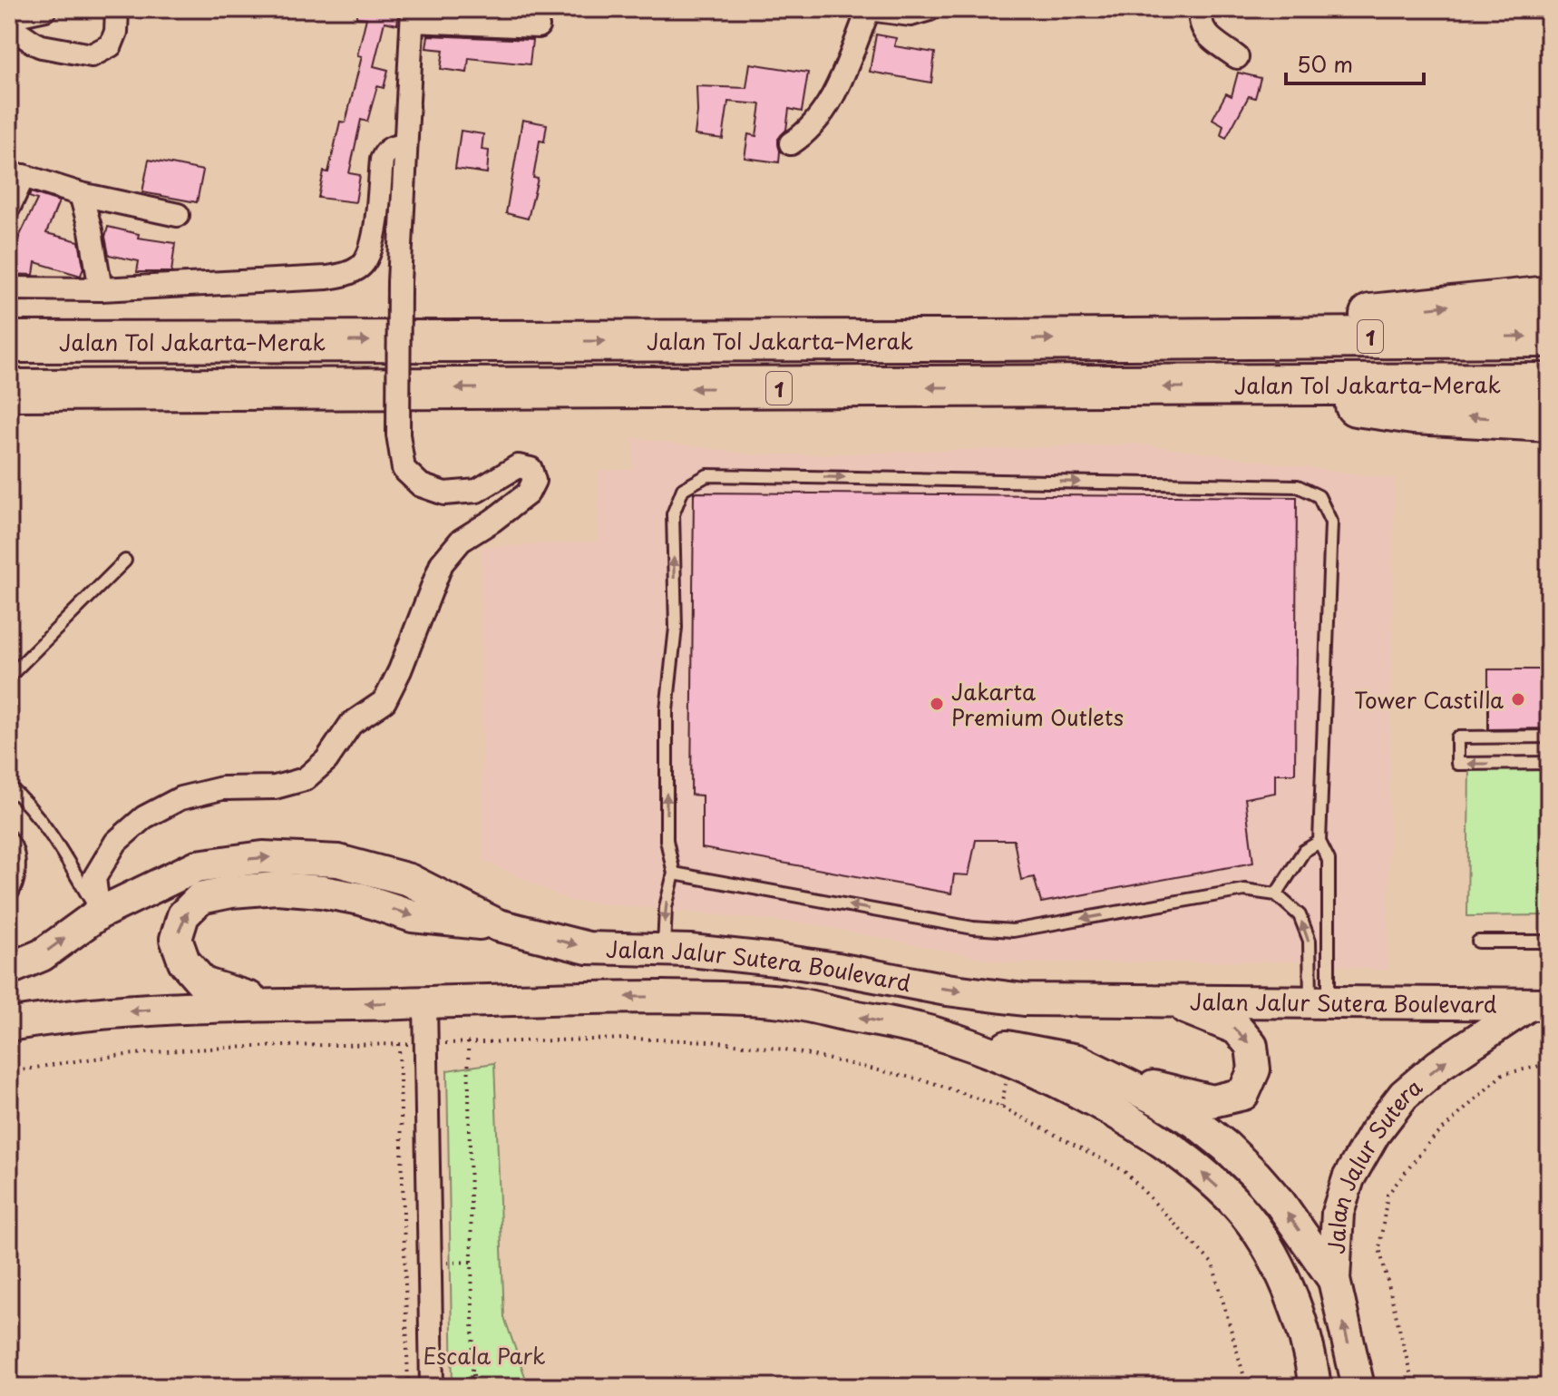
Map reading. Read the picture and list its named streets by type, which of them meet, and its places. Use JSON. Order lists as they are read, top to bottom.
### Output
{
  "streets": {
    "highway": ["1", "Jalan Tol Jakarta–Merak"],
    "main road": ["Jalan Jalur Sutera Boulevard", "Jalan Jalur Sutera"]
  },
  "crossings": [
    ["Jalan Jalur Sutera Boulevard", "Jalan Jalur Sutera"]
  ],
  "one_way": ["Jalan Jalur Sutera"],
  "parks": ["Escala Park"],
  "places": ["Tower Castilla", "Jakarta Premium Outlets"],
  "scale_bar": "50 m"
}
